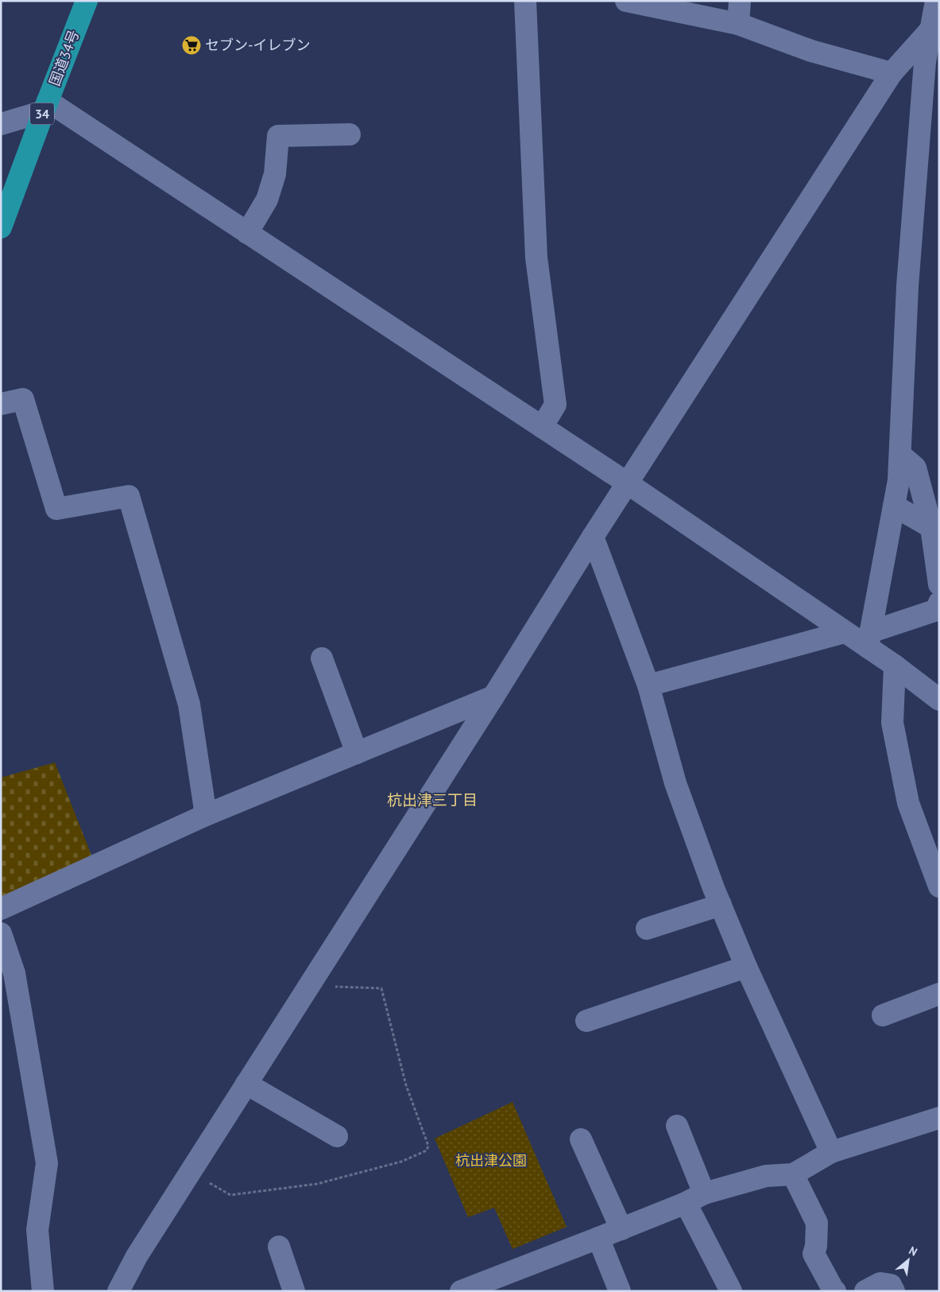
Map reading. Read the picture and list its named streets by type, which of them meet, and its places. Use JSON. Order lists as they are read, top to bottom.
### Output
{
  "streets": {
    "highway": ["国道34号", "34"]
  },
  "districts": ["杭出津三丁目"],
  "parks": ["杭出津公園"],
  "places": {
    "supermarket": ["セブン-イレブン"]
  },
  "north": "top right"
}
